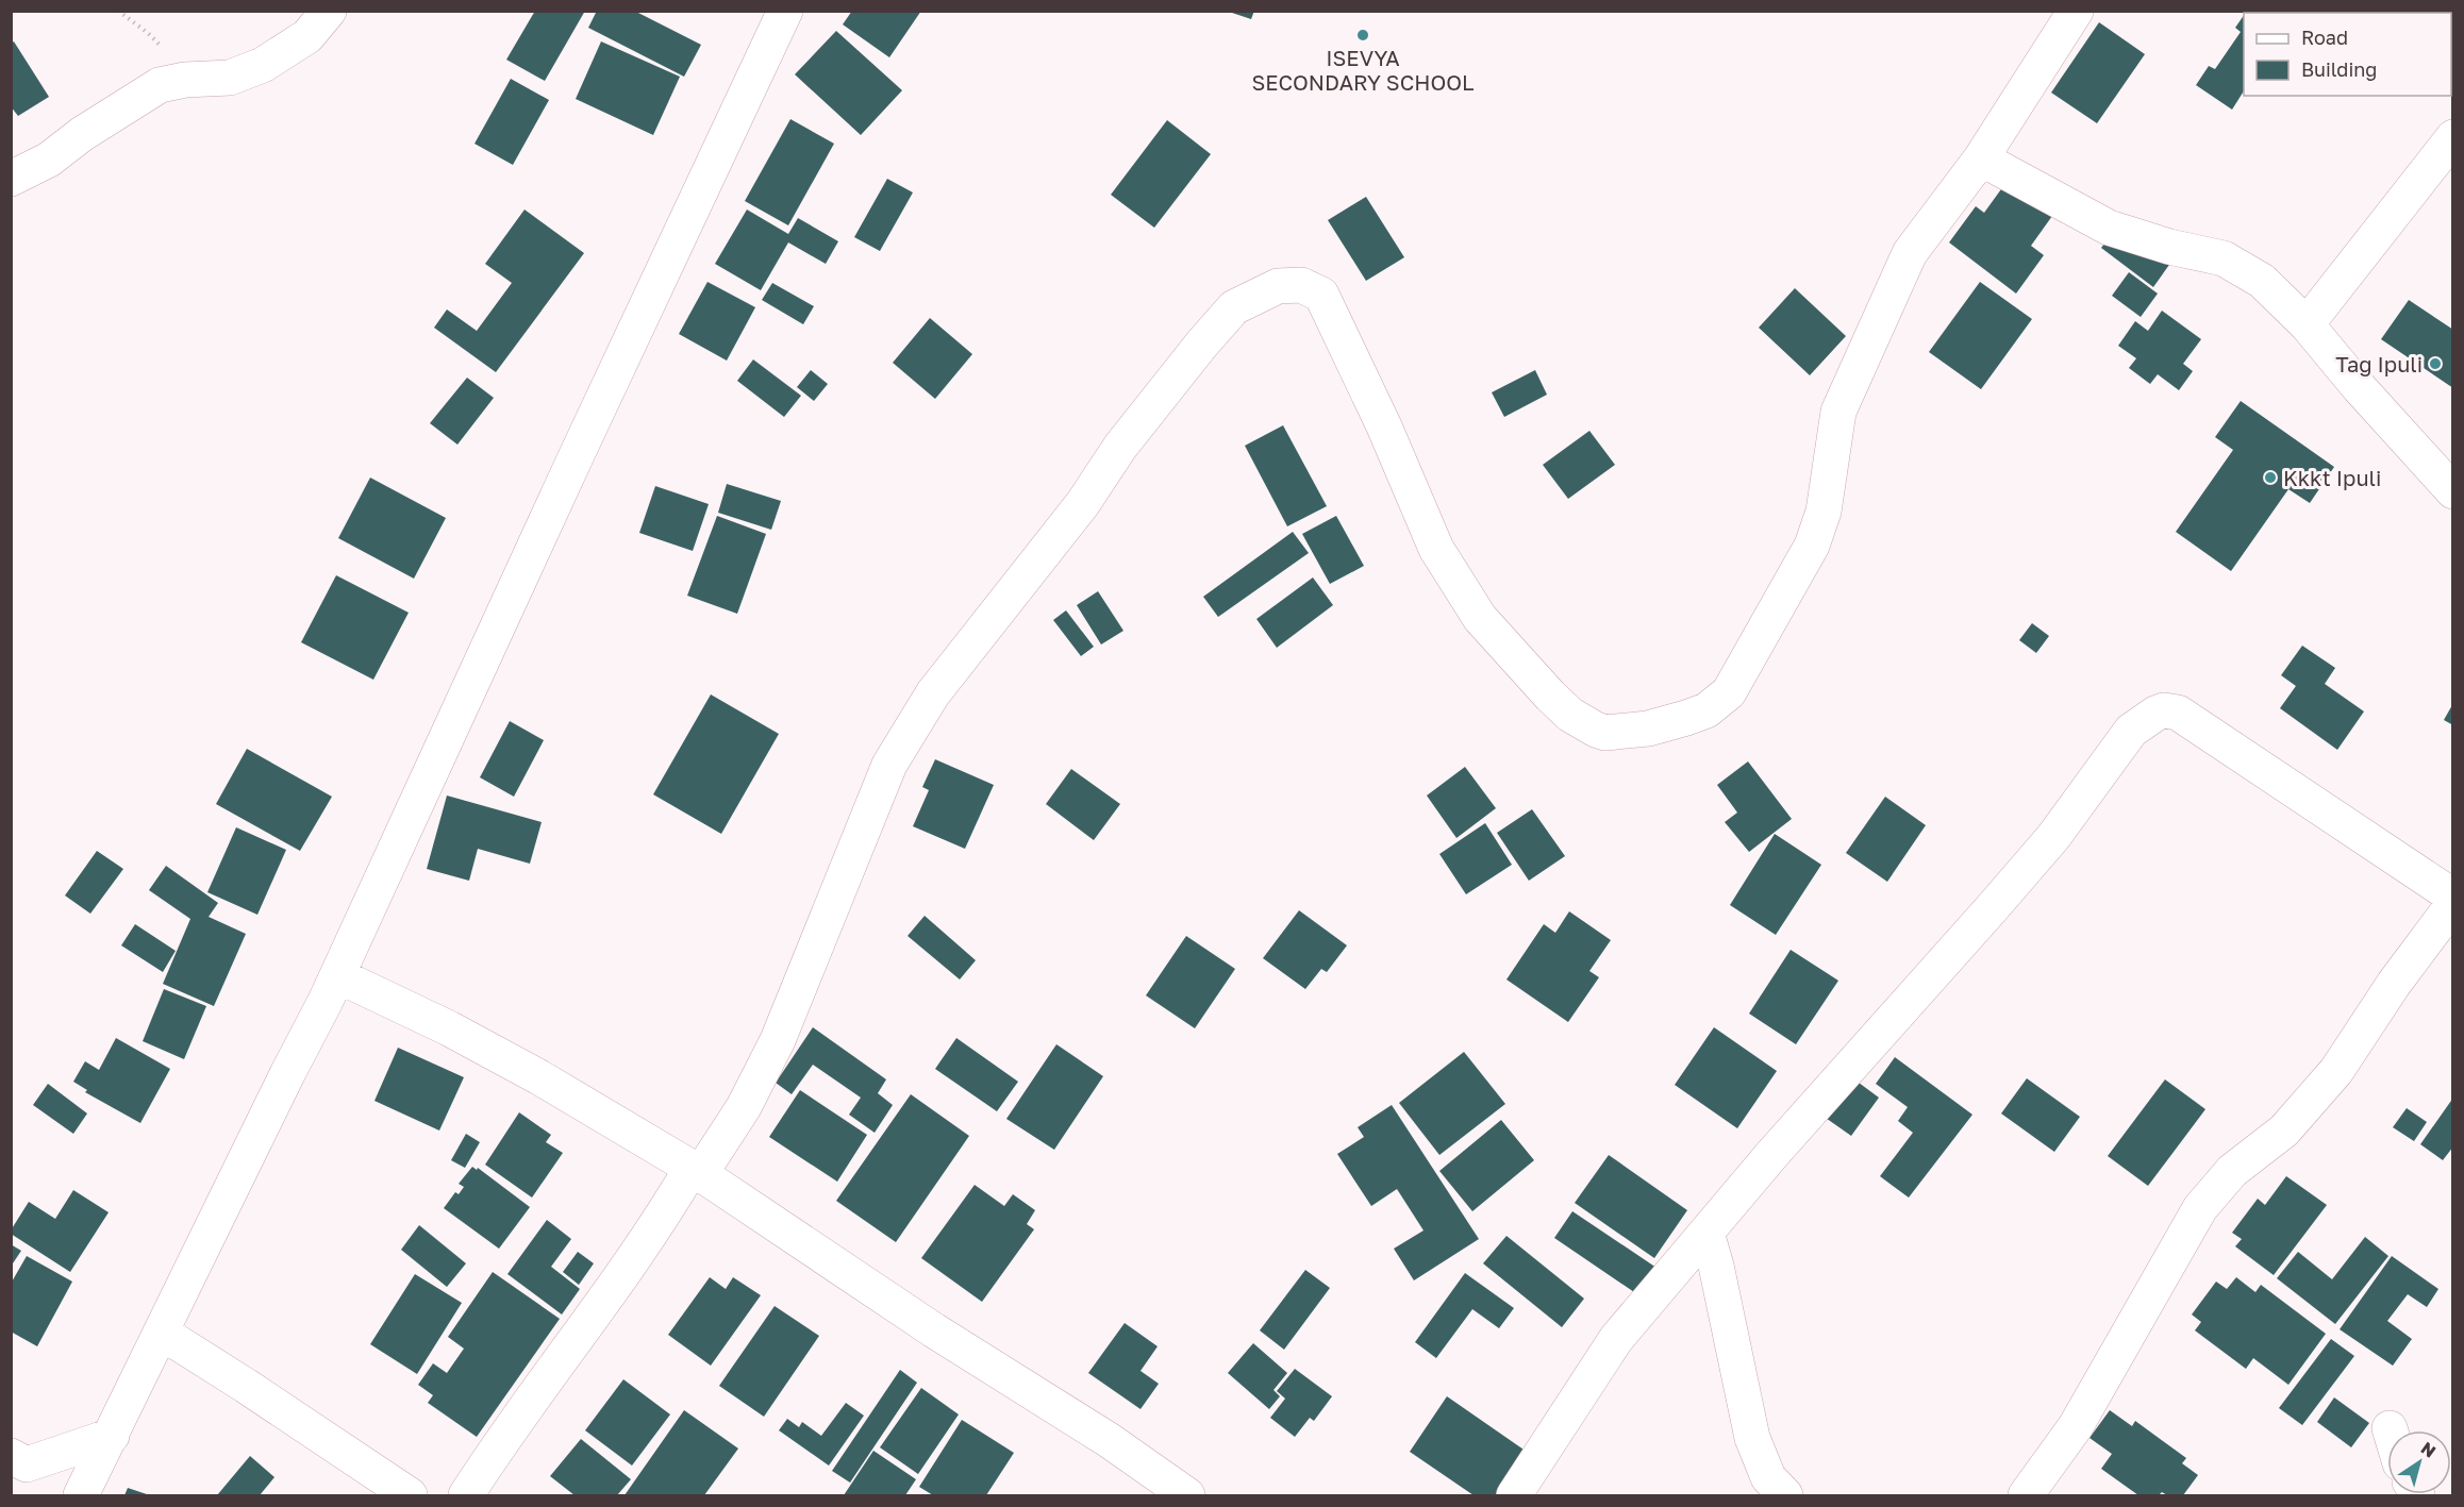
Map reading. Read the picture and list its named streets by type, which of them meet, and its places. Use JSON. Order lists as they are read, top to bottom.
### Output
{
  "places": ["ISEVYA SECONDARY SCHOOL", "Tag Ipuli", "Kkkt Ipuli"],
  "legend": ["Road", "Building"],
  "north": "top right"
}
